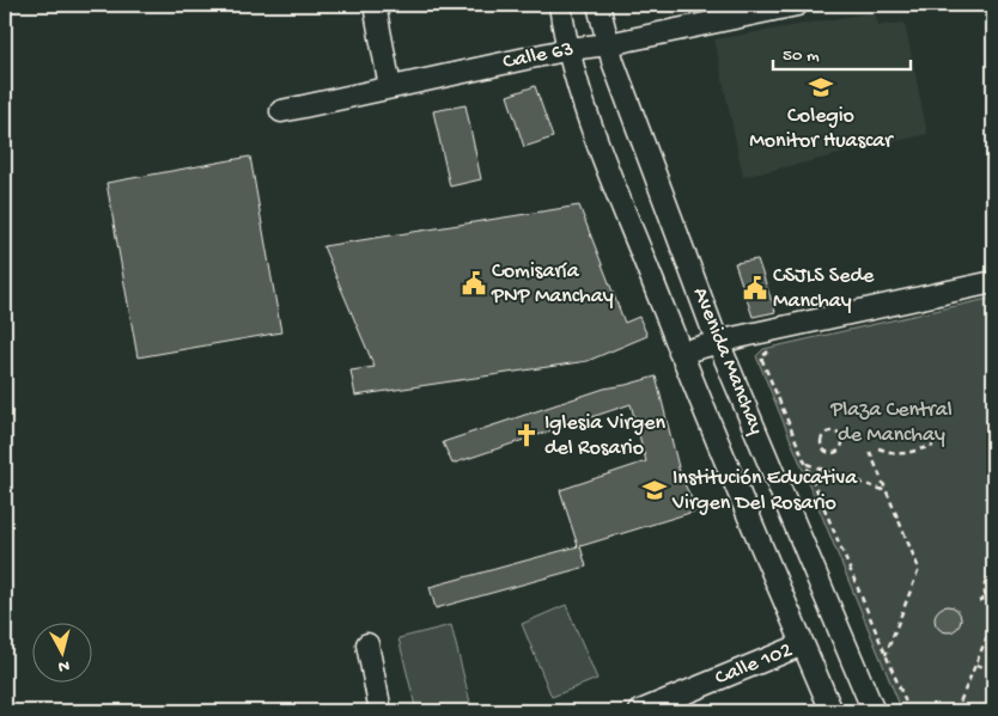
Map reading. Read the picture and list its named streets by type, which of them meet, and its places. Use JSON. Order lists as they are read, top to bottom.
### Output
{
  "streets": {
    "street": ["Calle 63", "Avenida Manchay", "Calle 102"]
  },
  "crossings": [
    ["Calle 63", "Avenida Manchay"],
    ["Avenida Manchay", "Calle 102"]
  ],
  "parks": ["Plaza Central de Manchay"],
  "places": {
    "school or university": ["Colegio Monitor Huascar", "Institución Educativa Virgen Del Rosario"],
    "public building": ["Comisaría PNP Manchay", "CSJLS Sede Manchay"],
    "church": ["Iglesia Virgen del Rosario"]
  },
  "scale_bar": "50 m",
  "north": "bottom"
}
